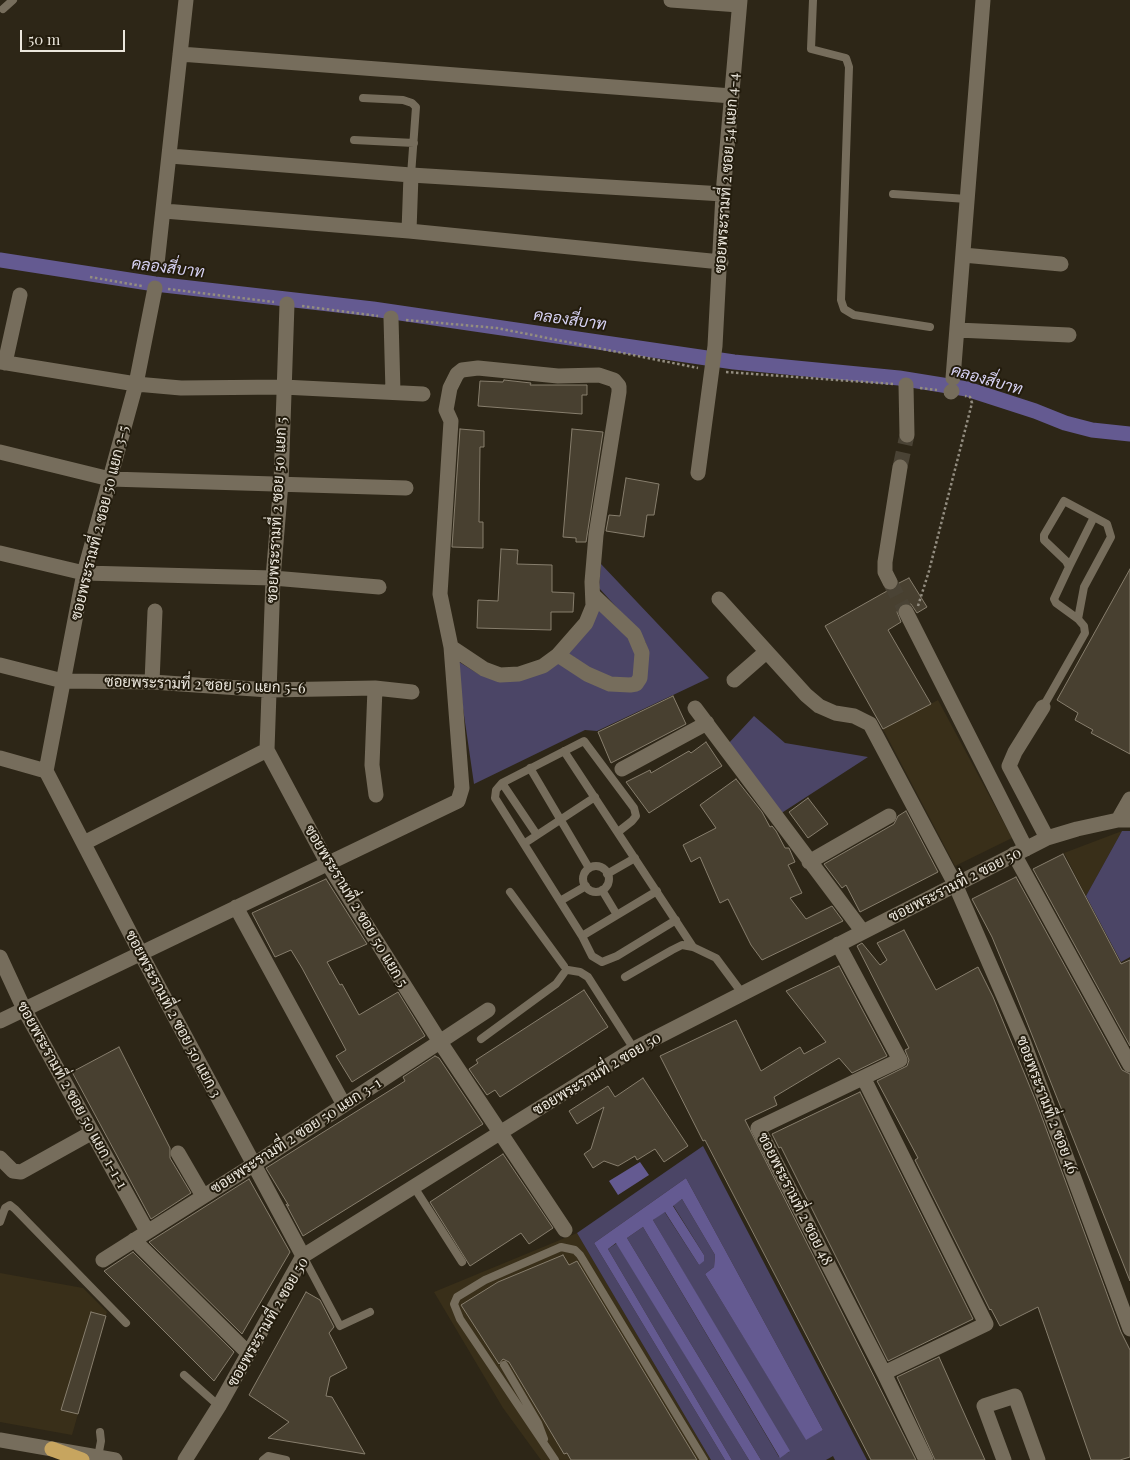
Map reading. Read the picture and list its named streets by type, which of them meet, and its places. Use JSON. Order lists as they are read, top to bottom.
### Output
{
  "streets": {
    "street": [
      "ซอยพระรามที่ 2 ซอย 54 แยก 4-4",
      "ซอยพระรามที่ 2 ซอย 50 แยก 5",
      "ซอยพระรามที่ 2 ซอย 50 แยก 3-5",
      "ซอยพระรามที่ 2 ซอย 50 แยก 5-6",
      "ซอยพระรามที่ 2 ซอย 50",
      "ซอยพระรามที่ 2 ซอย 50 แยก 3",
      "ซอยพระรามที่ 2 ซอย 50 แยก 1-1-1",
      "ซอยพระรามที่ 2 ซอย 46",
      "ซอยพระรามที่ 2 ซอย 50 แยก 3-1",
      "ซอยพระรามที่ 2 ซอย 48"
    ]
  },
  "crossings": [
    ["ซอยพระรามที่ 2 ซอย 50 แยก 5", "ซอยพระรามที่ 2 ซอย 50 แยก 5-6"],
    ["ซอยพระรามที่ 2 ซอย 50 แยก 5", "ซอยพระรามที่ 2 ซอย 50"],
    ["ซอยพระรามที่ 2 ซอย 50 แยก 5", "ซอยพระรามที่ 2 ซอย 50 แยก 3-1"],
    ["ซอยพระรามที่ 2 ซอย 50 แยก 3-5", "ซอยพระรามที่ 2 ซอย 50 แยก 5-6"],
    ["ซอยพระรามที่ 2 ซอย 50 แยก 3-5", "ซอยพระรามที่ 2 ซอย 50 แยก 3"],
    ["ซอยพระรามที่ 2 ซอย 50", "ซอยพระรามที่ 2 ซอย 50 แยก 3"],
    ["ซอยพระรามที่ 2 ซอย 50", "ซอยพระรามที่ 2 ซอย 46"],
    ["ซอยพระรามที่ 2 ซอย 50", "ซอยพระรามที่ 2 ซอย 48"],
    ["ซอยพระรามที่ 2 ซอย 50 แยก 3", "ซอยพระรามที่ 2 ซอย 50 แยก 3-1"],
    ["ซอยพระรามที่ 2 ซอย 50 แยก 1-1-1", "ซอยพระรามที่ 2 ซอย 50 แยก 3-1"]
  ],
  "water": ["คลองสี่บาท"],
  "scale_bar": "50 m"
}
